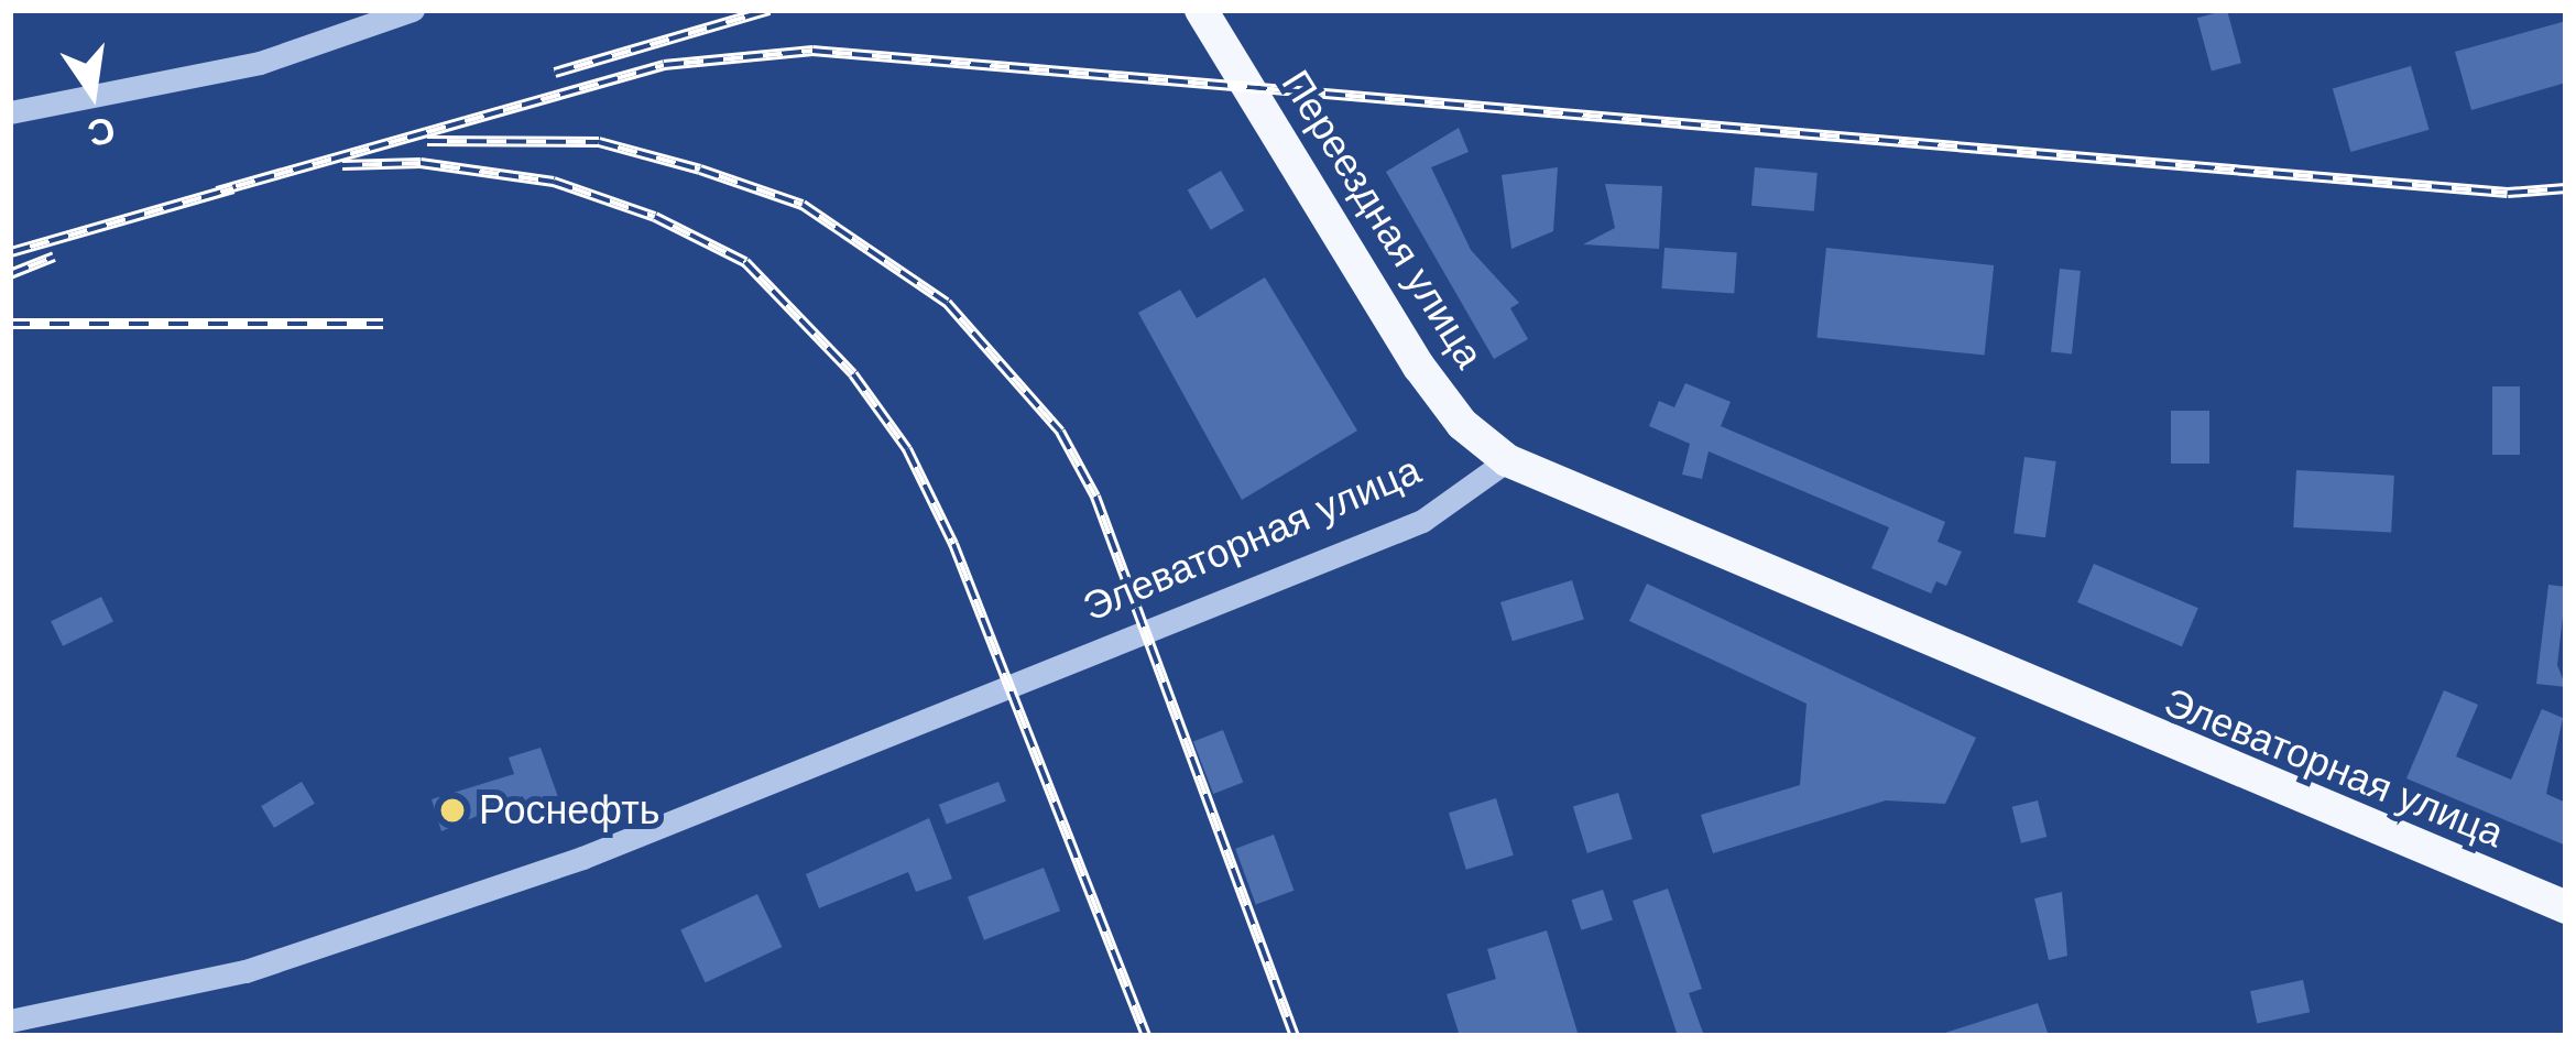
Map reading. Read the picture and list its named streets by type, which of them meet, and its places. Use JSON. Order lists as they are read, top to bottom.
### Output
{
  "streets": {
    "main road": ["Переездная улица", "Элеваторная улица"]
  },
  "crossings": [
    ["Переездная улица", "Элеваторная улица"]
  ],
  "places": ["Роснефть"],
  "north": "bottom"
}
